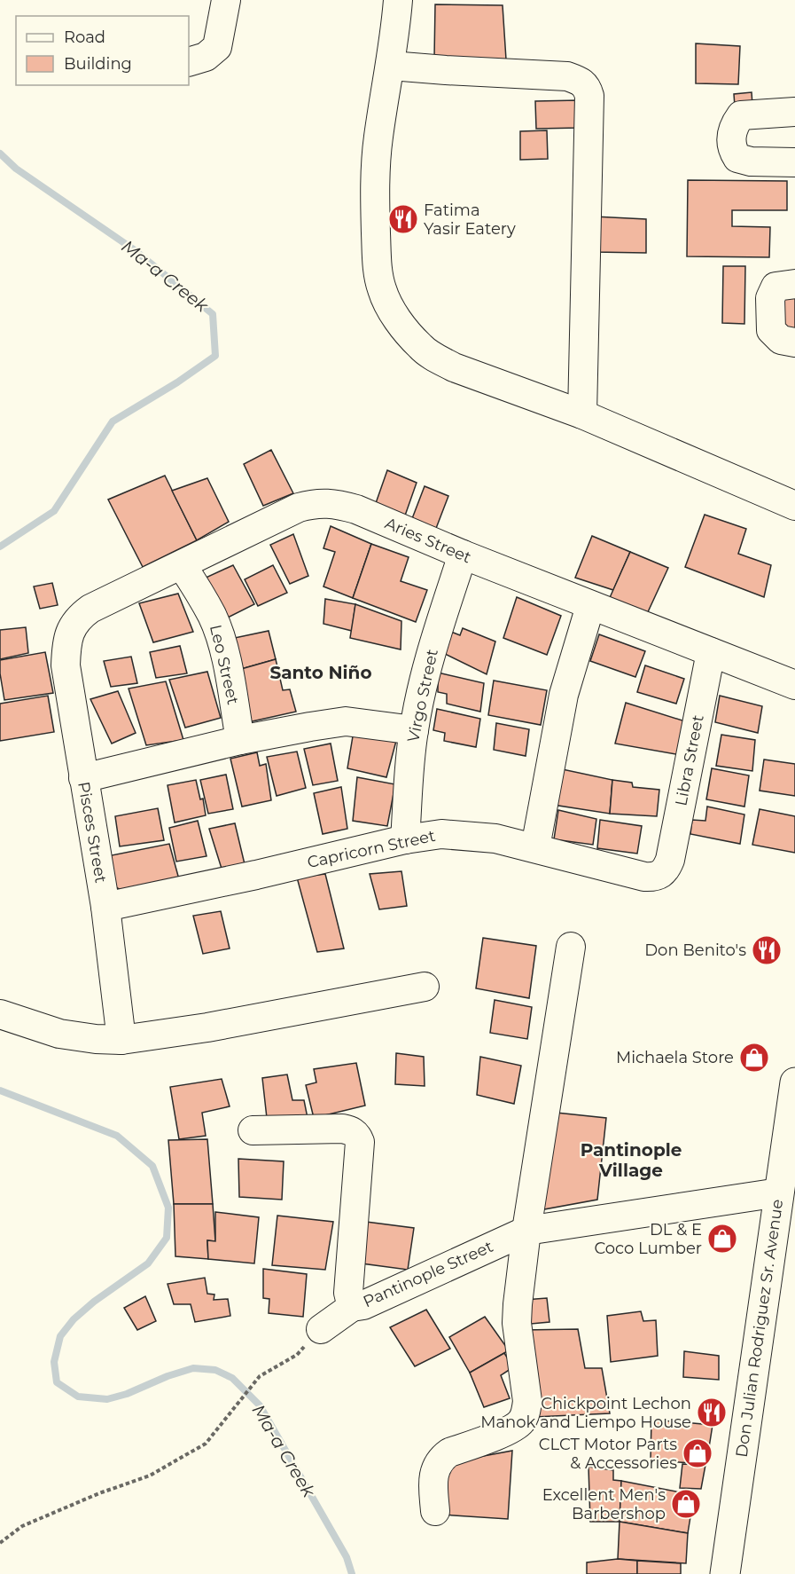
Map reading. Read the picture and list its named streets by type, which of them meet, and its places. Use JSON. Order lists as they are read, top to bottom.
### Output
{
  "streets": {
    "main road": ["Don Julian Rodriguez Sr. Avenue"],
    "street": [
      "Aries Street",
      "Leo Street",
      "Virgo Street",
      "Libra Street",
      "Pisces Street",
      "Capricorn Street",
      "Pantinople Street"
    ]
  },
  "crossings": [
    ["Aries Street", "Leo Street"],
    ["Aries Street", "Virgo Street"],
    ["Aries Street", "Libra Street"],
    ["Aries Street", "Pisces Street"],
    ["Virgo Street", "Capricorn Street"],
    ["Libra Street", "Capricorn Street"],
    ["Pisces Street", "Capricorn Street"],
    ["Pantinople Street", "Don Julian Rodriguez Sr. Avenue"]
  ],
  "districts": ["Santo Niño", "Pantinople Village"],
  "water": ["Ma-a Creek"],
  "places": {
    "restaurant": ["Fatima Yasir Eatery", "Don Benito's", "Chickpoint Lechon Manok and Liempo House"],
    "shop": [
      "Michaela Store",
      "DL & E Coco Lumber",
      "CLCT Motor Parts & Accessories",
      "Excellent Men's Barbershop"
    ]
  },
  "legend": ["Road", "Building"]
}
